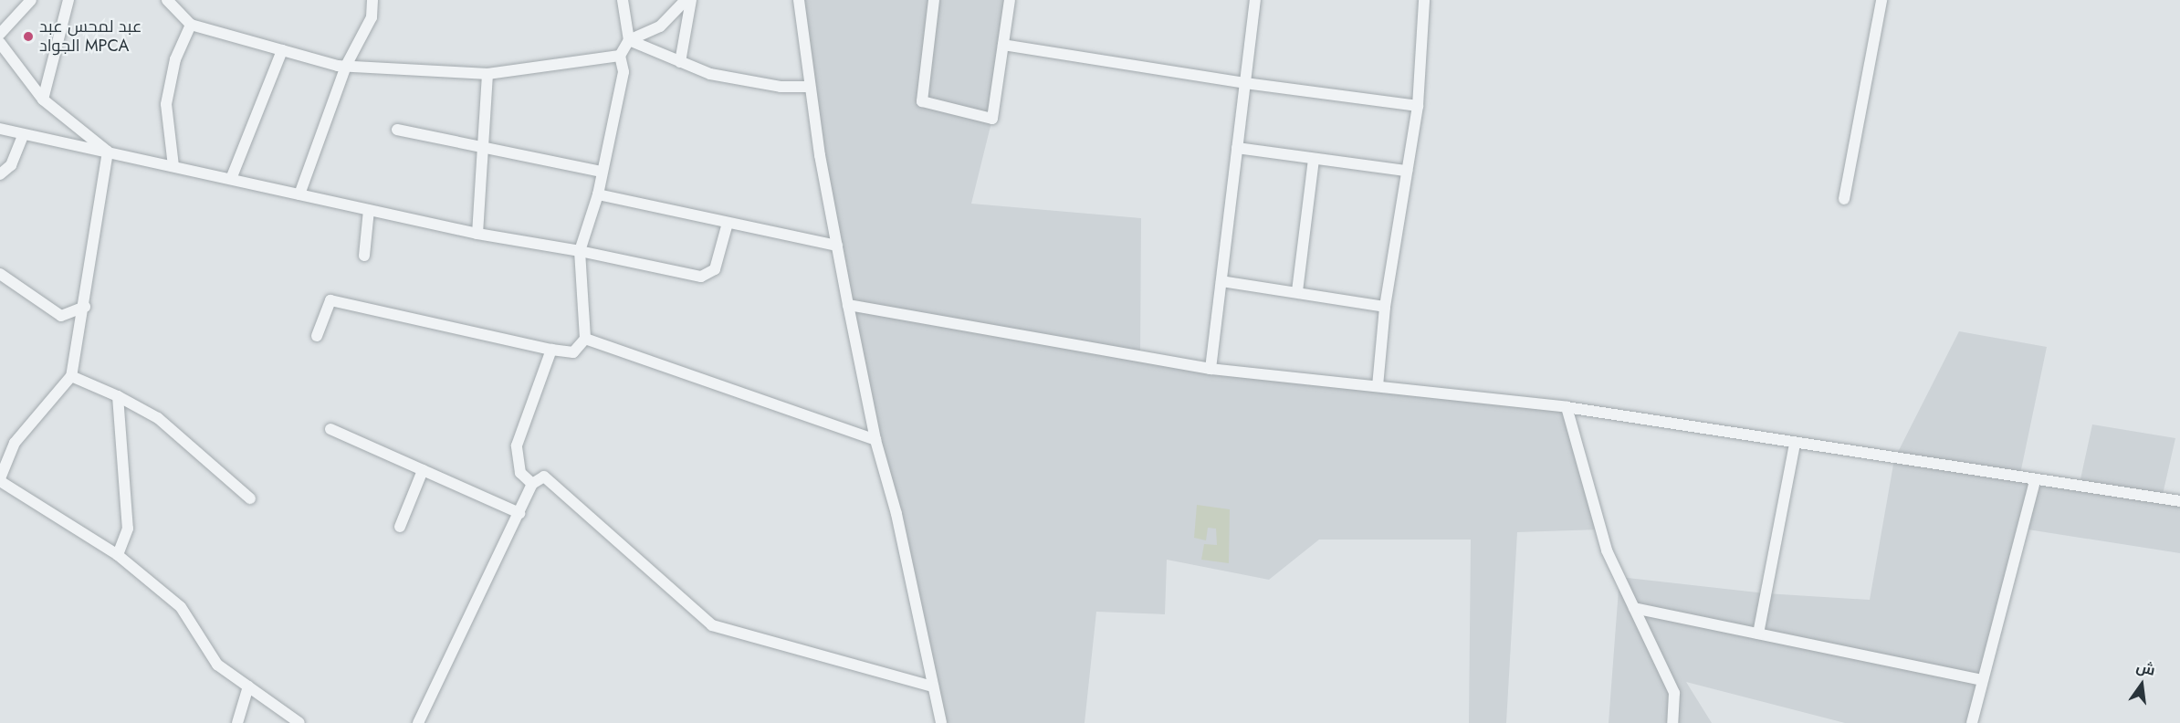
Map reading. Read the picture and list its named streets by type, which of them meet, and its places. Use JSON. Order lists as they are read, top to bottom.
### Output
{
  "places": ["عبد لمحس عبد الجواد MPCA"],
  "north": "top"
}
